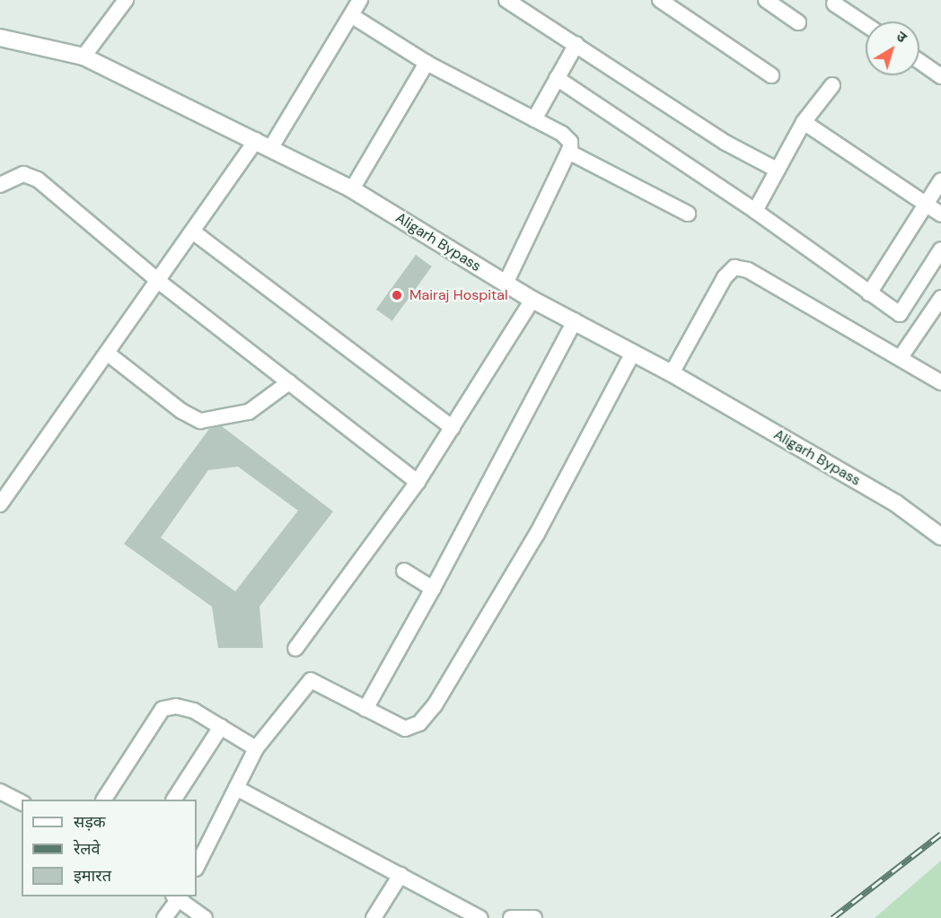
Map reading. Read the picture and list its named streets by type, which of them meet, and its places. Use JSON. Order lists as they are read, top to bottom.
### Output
{
  "streets": {
    "main road": ["Aligarh Bypass"]
  },
  "places": ["Mairaj Hospital"],
  "legend": ["सड़क", "रेलवे", "इमारत"],
  "north": "top right"
}
